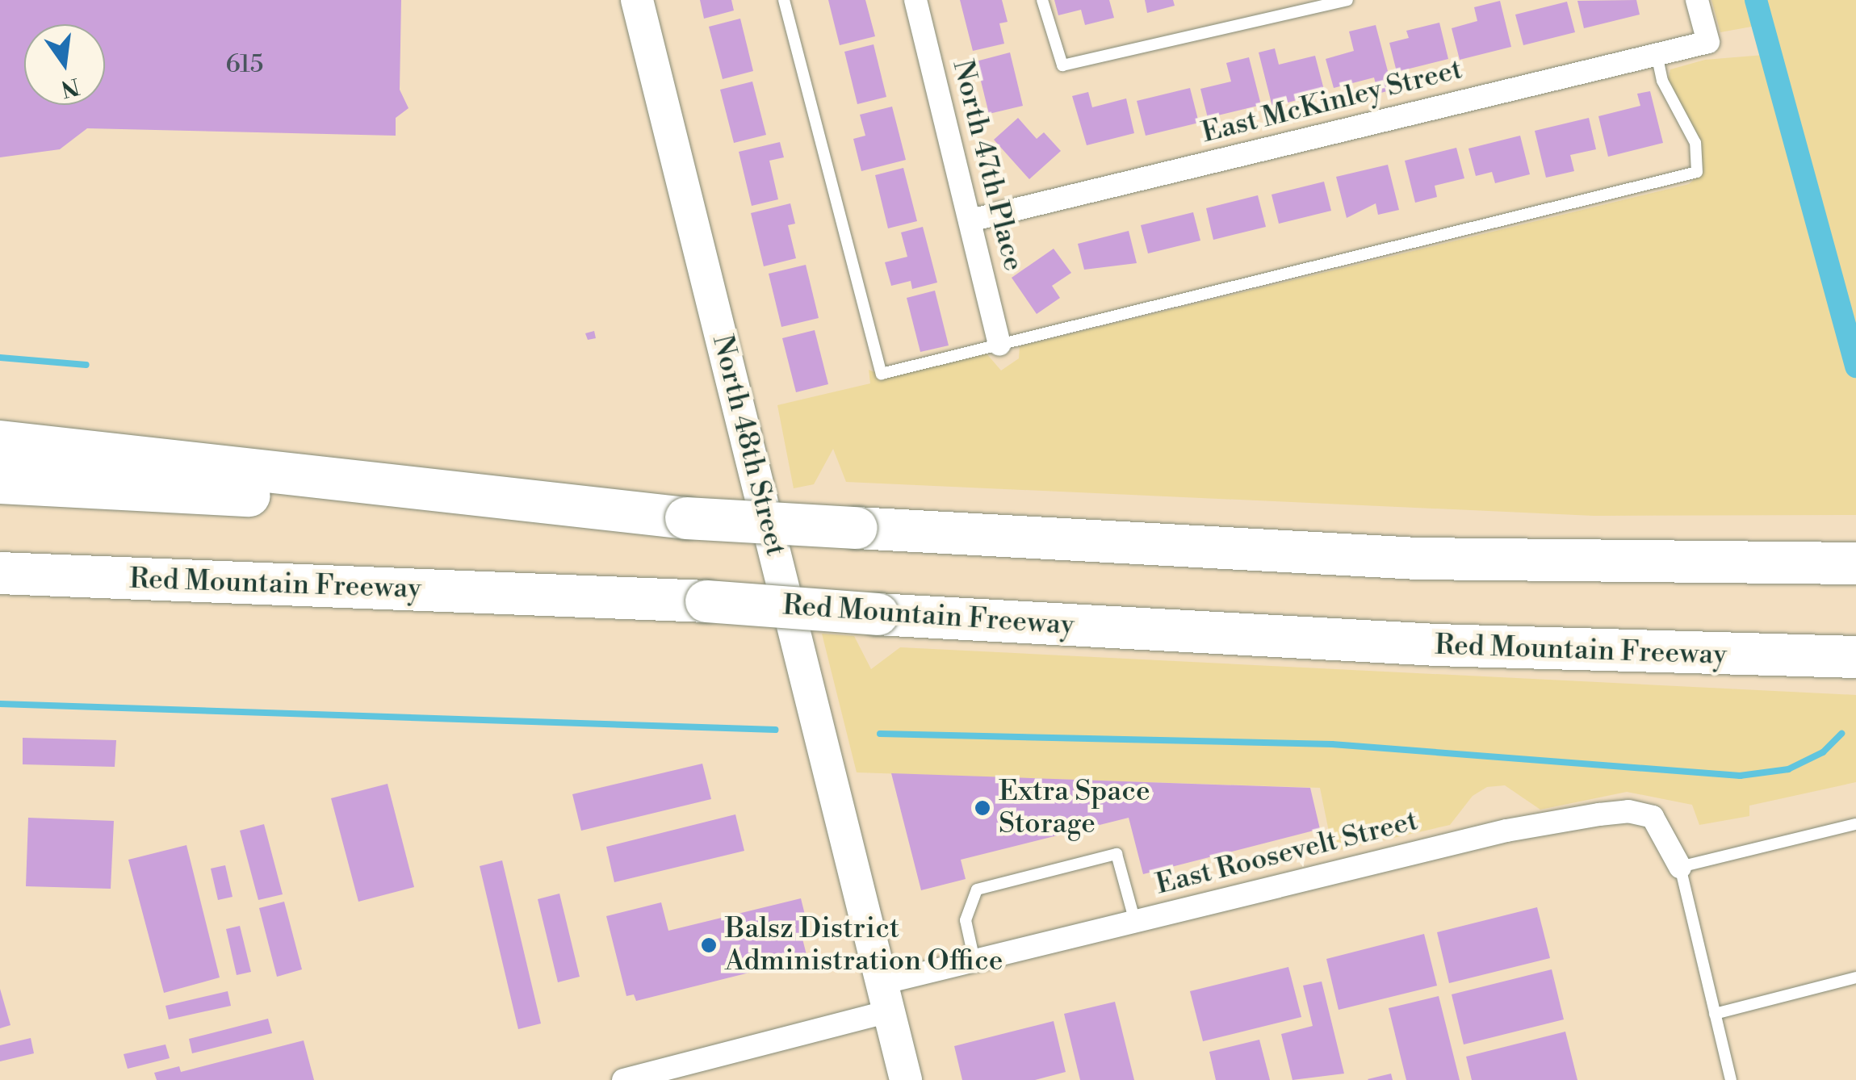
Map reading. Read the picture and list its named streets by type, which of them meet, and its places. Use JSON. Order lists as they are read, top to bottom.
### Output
{
  "streets": {
    "highway": ["Red Mountain Freeway"],
    "street": [
      "East McKinley Street",
      "North 47th Place",
      "North 48th Street",
      "East Roosevelt Street"
    ]
  },
  "crossings": [
    ["East McKinley Street", "North 47th Place"],
    ["North 48th Street", "East Roosevelt Street"]
  ],
  "places": ["Extra Space Storage", "Balsz District Administration Office"],
  "house_numbers": ["615"],
  "north": "bottom"
}
